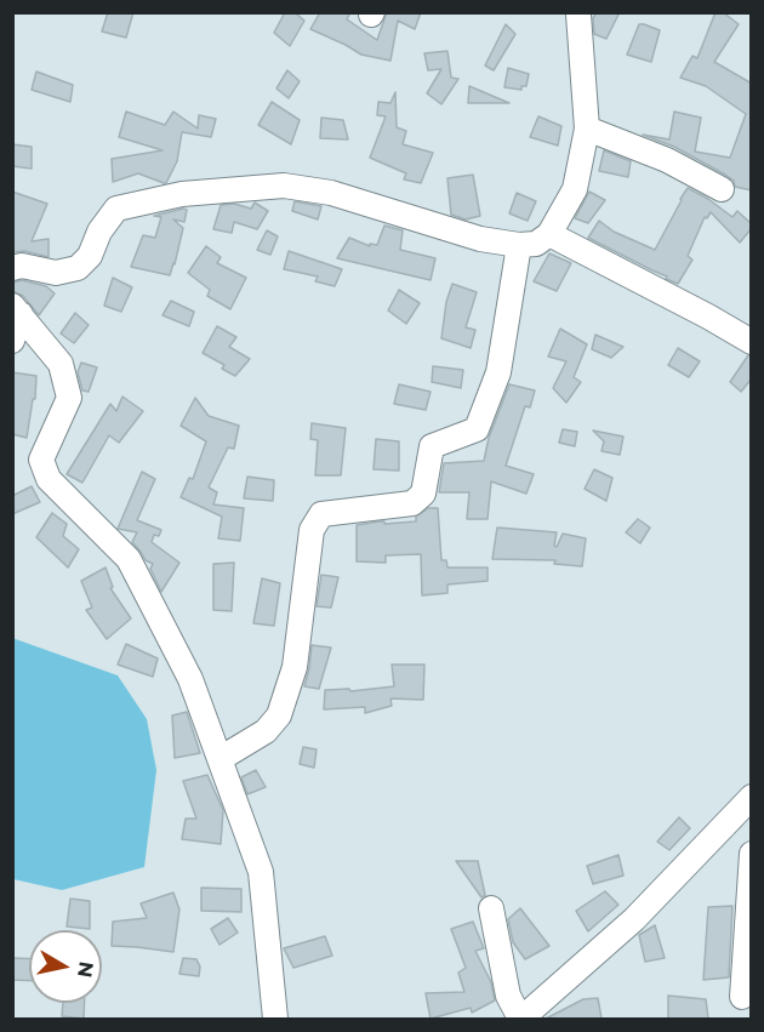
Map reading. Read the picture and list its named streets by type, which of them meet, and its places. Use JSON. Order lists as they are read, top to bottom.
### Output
{
  "north": "right"
}
